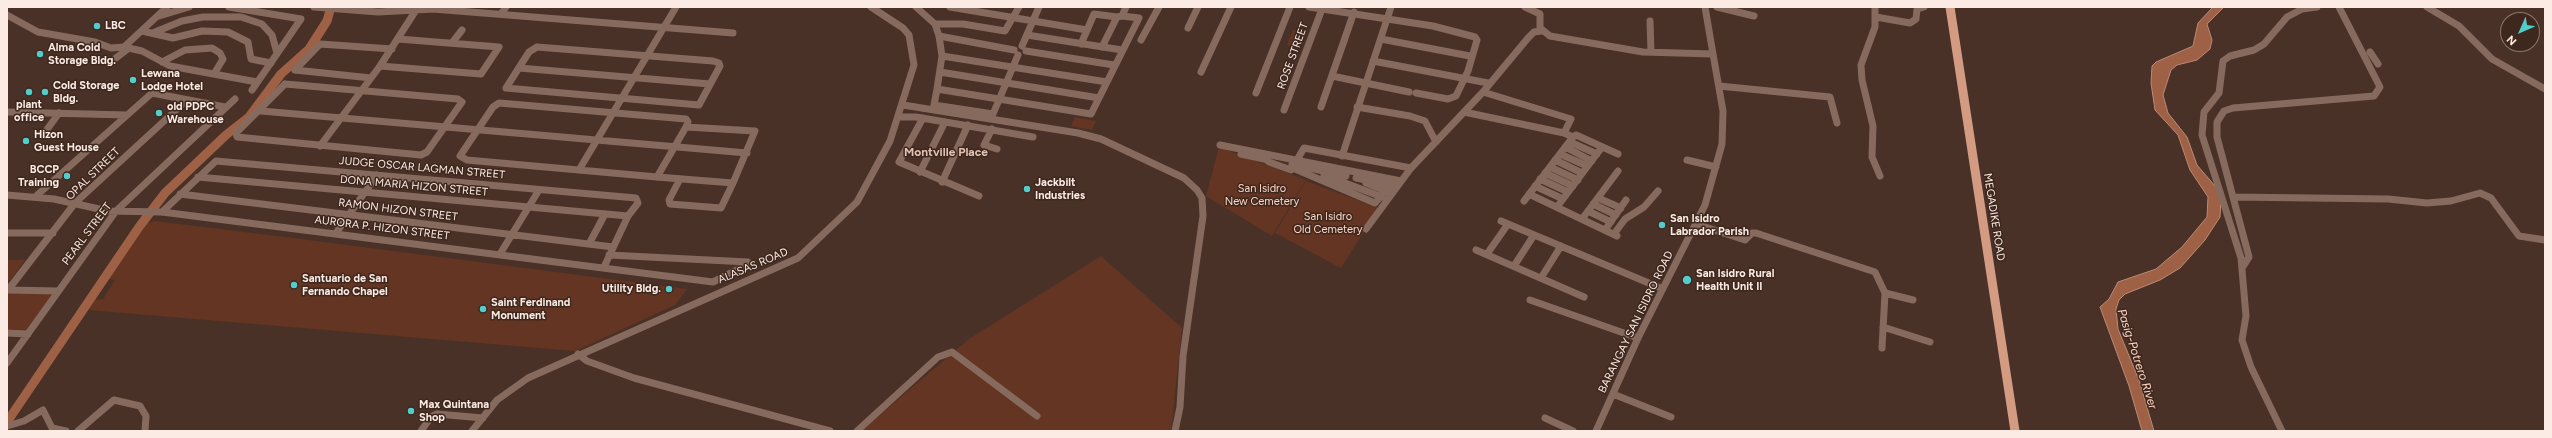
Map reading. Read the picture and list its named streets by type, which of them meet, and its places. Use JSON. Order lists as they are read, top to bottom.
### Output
{
  "streets": {
    "main road": ["MEGADIKE ROAD"],
    "street": [
      "ROSE STREET",
      "JUDGE OSCAR LAGMAN STREET",
      "OPAL STREET",
      "DONA MARIA HIZON STREET",
      "RAMON HIZON STREET",
      "AURORA P. HIZON STREET",
      "PEARL STREET",
      "ALASAS ROAD",
      "BARANGAY SAN ISIDRO ROAD"
    ]
  },
  "crossings": [
    ["JUDGE OSCAR LAGMAN STREET", "DONA MARIA HIZON STREET"],
    ["OPAL STREET", "AURORA P. HIZON STREET"],
    ["AURORA P. HIZON STREET", "PEARL STREET"]
  ],
  "districts": ["Montville Place"],
  "water": ["Pasig-Potrero River"],
  "parks": ["San Isidro New Cemetery", "San Isidro Old Cemetery"],
  "places": [
    "LBC",
    "Alma Cold Storage Bldg.",
    "Lewana Lodge Hotel",
    "plant office",
    "Cold Storage Bldg.",
    "old PDPC Warehouse",
    "Hizon Guest House",
    "BCCP Training",
    "Jackbilt Industries",
    "San Isidro Labrador Parish",
    "San Isidro Rural Health Unit II",
    "Santuario de San Fernando Chapel",
    "Utility Bldg.",
    "Saint Ferdinand Monument",
    "Max Quintana Shop"
  ],
  "north": "bottom left"
}
